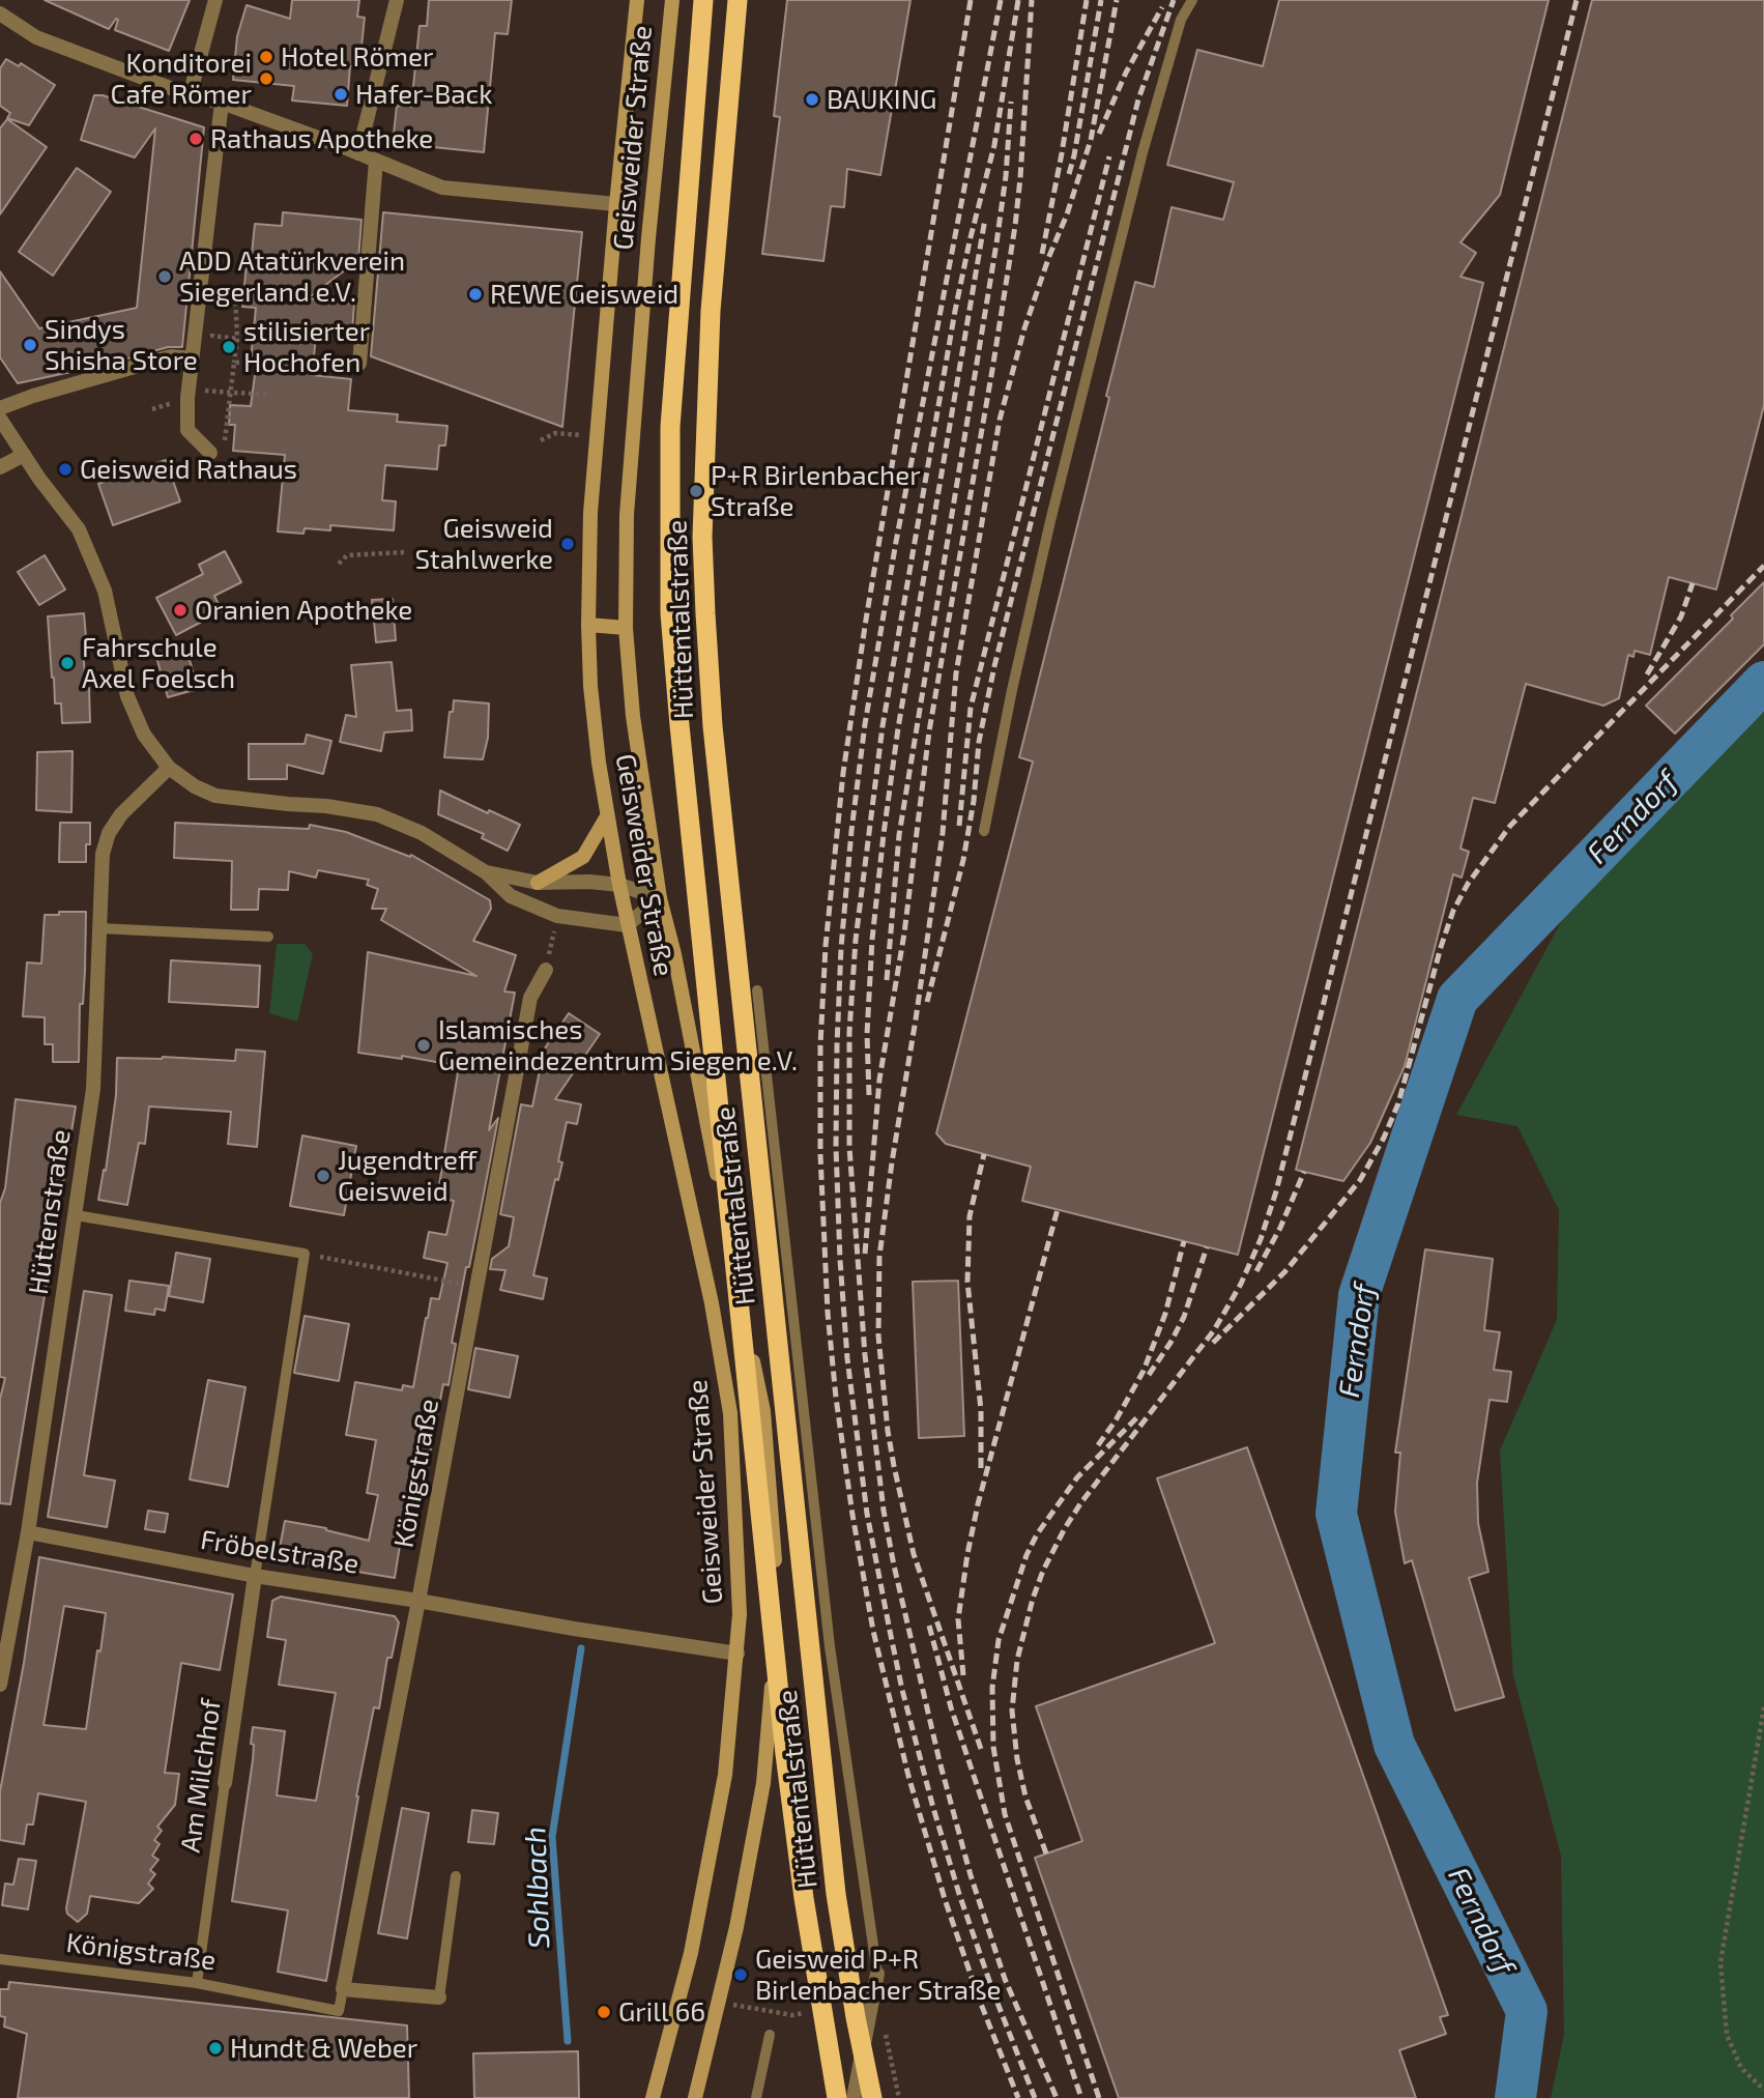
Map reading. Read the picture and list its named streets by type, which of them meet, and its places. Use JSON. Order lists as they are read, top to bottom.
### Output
{
  "streets": {
    "highway": ["Hüttentalstraße"],
    "main road": ["Geisweider Straße"],
    "street": [
      "Hüttenstraße",
      "Königstraße",
      "Fröbelstraße",
      "Am Milchhof"
    ]
  },
  "crossings": [
    ["Geisweider Straße", "Fröbelstraße"],
    ["Hüttenstraße", "Fröbelstraße"],
    ["Königstraße", "Fröbelstraße"],
    ["Königstraße", "Am Milchhof"],
    ["Fröbelstraße", "Am Milchhof"]
  ],
  "water": ["Ferndorf", "Sohlbach"],
  "places": [
    "Hotel Römer",
    "Konditorei Cafe Römer",
    "Hafer-Back",
    "BAUKING",
    "Rathaus Apotheke",
    "ADD Atatürkverein Siegerland e.V.",
    "REWE Geisweid",
    "Sindys Shisha Store",
    "stilisierter Hochofen",
    "Geisweid Rathaus",
    "P+R Birlenbacher Straße",
    "Geisweid Stahlwerke",
    "Oranien Apotheke",
    "Fahrschule Axel Foelsch",
    "Islamisches Gemeindezentrum Siegen e.V.",
    "Jugendtreff Geisweid",
    "Geisweid P+R Birlenbacher Straße",
    "Grill 66",
    "Hundt & Weber"
  ]
}
